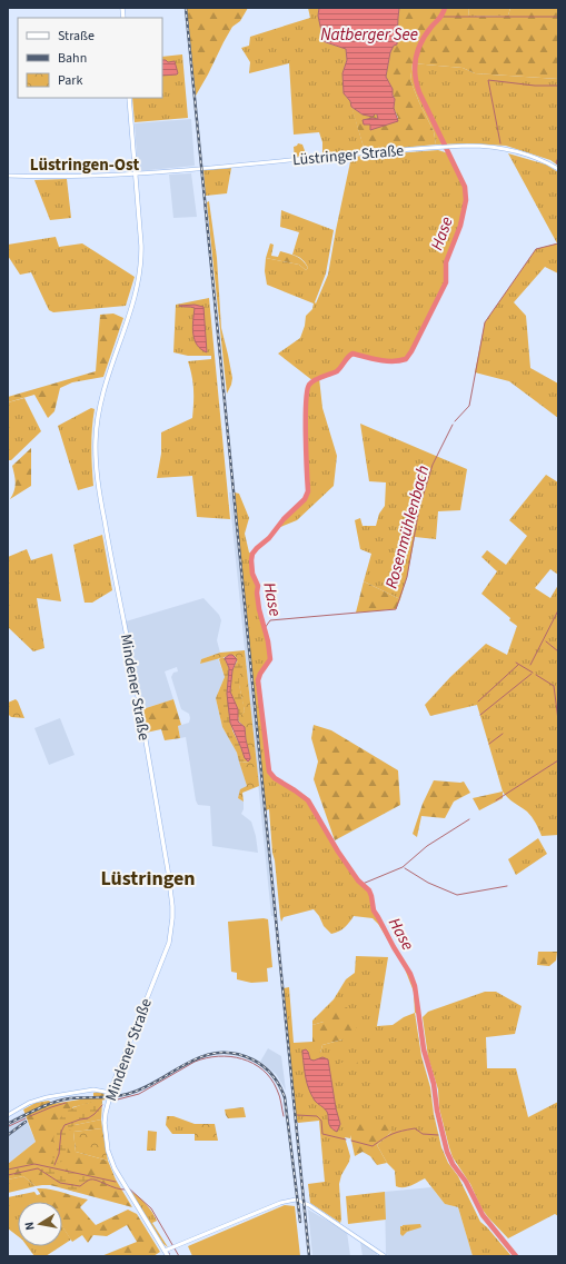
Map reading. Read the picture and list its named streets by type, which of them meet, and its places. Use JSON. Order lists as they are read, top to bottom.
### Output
{
  "streets": {
    "main road": ["Mindener Straße"],
    "street": ["Lüstringer Straße"]
  },
  "crossings": [
    ["Lüstringer Straße", "Mindener Straße"]
  ],
  "districts": ["Lüstringen-Ost", "Lüstringen"],
  "water": ["Natberger See", "Hase", "Rosenmühlenbach"],
  "legend": ["Straße", "Bahn", "Park"],
  "north": "left"
}
